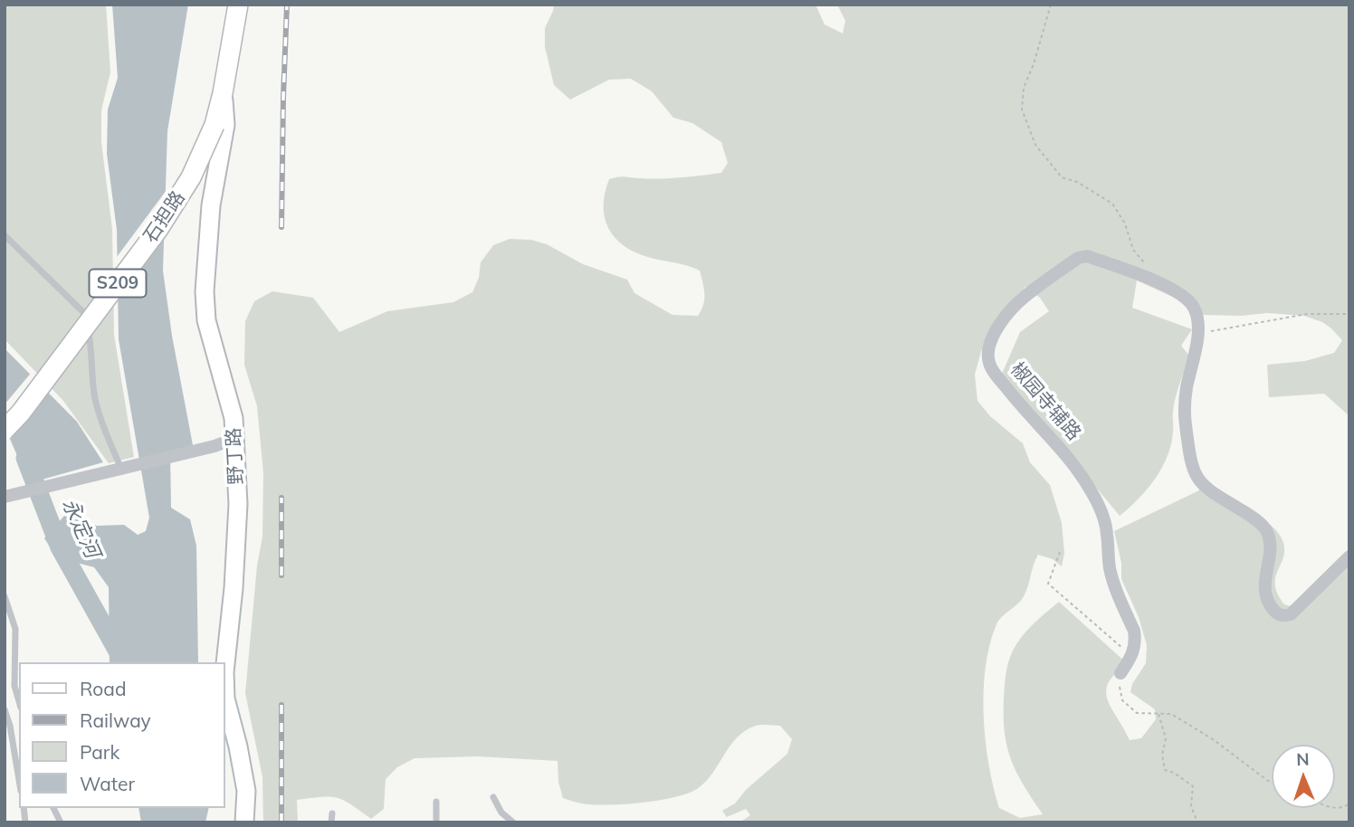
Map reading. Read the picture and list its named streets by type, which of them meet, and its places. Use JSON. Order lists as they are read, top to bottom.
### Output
{
  "streets": {
    "main road": ["石担路", "S209", "野丁路"],
    "street": ["椒园寺辅路"]
  },
  "crossings": [
    ["石担路", "野丁路"]
  ],
  "water": ["永定河"],
  "legend": [
    "Road",
    "Railway",
    "Park",
    "Water"
  ],
  "north": "top"
}
